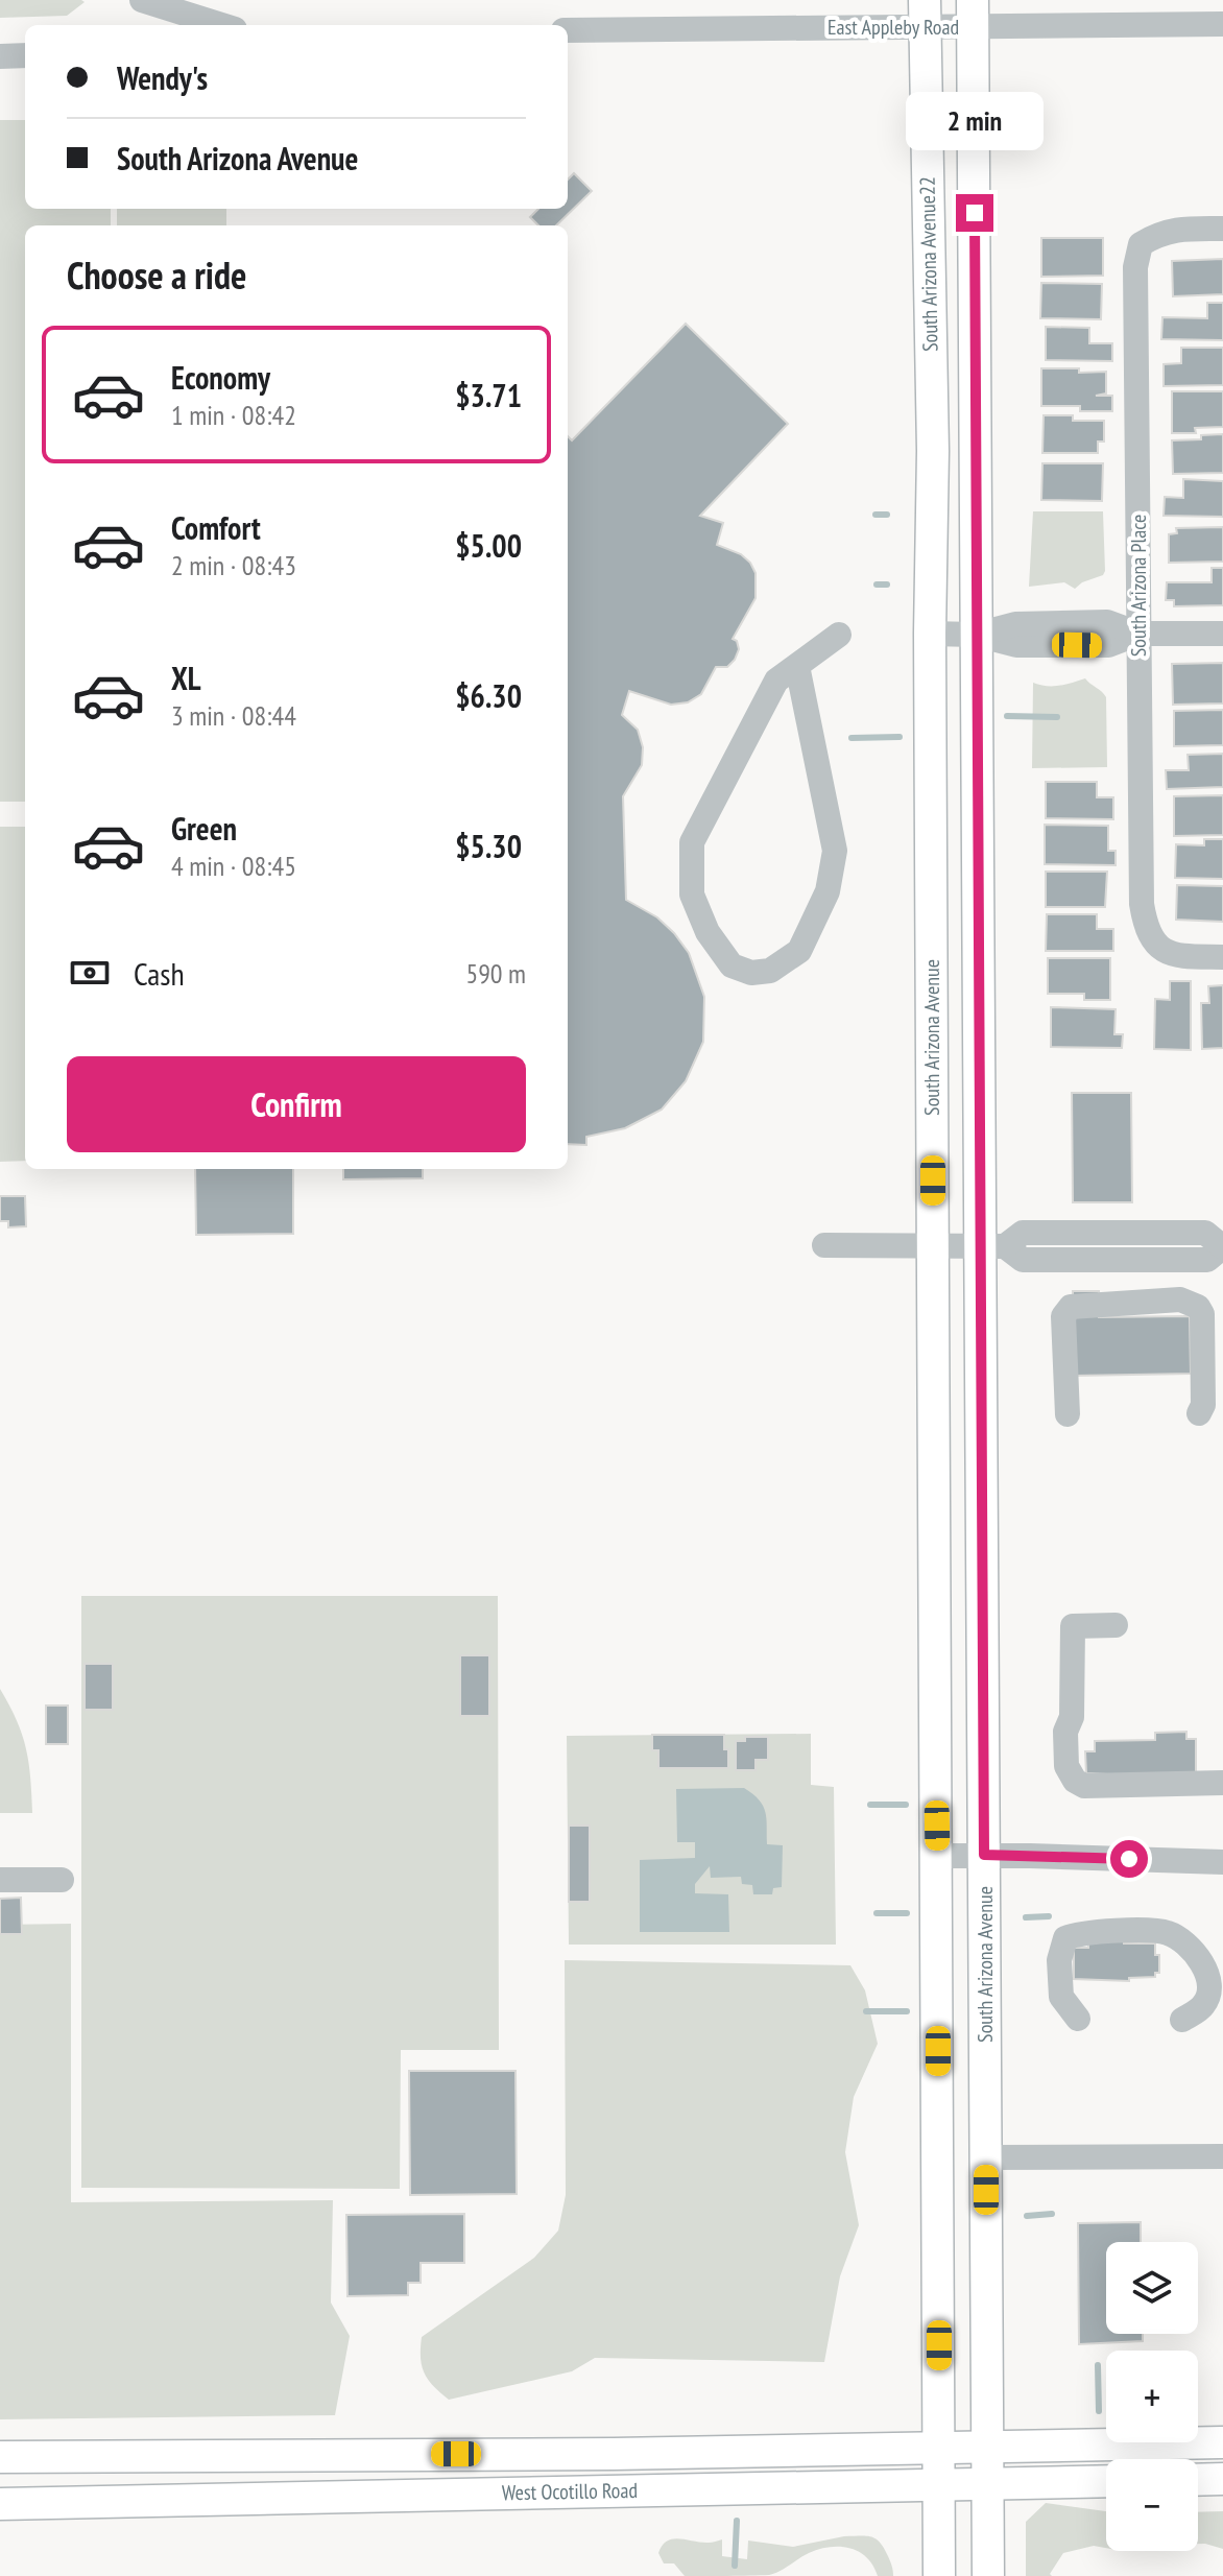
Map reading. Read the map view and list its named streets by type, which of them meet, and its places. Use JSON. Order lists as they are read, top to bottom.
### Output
{
  "streets": {
    "main road": ["South Arizona Avenue22", "South Arizona Avenue", "West Ocotillo Road"],
    "street": ["East Appleby Road", "South Arizona Place"]
  },
  "crossings": [
    ["East Appleby Road", "South Arizona Avenue22"],
    ["East Appleby Road", "South Arizona Avenue"],
    ["South Arizona Avenue22", "South Arizona Avenue"],
    ["South Arizona Avenue", "West Ocotillo Road"]
  ],
  "page": {
    "banner": ["Wendy's", "South Arizona Avenue"],
    "bubble": "2 min",
    "heading": "Choose a ride",
    "list": [
      {
        "name": "Economy",
        "note": "1 min · 08:42",
        "value": "$3.71"
      },
      {
        "name": "Comfort",
        "note": "2 min · 08:43",
        "value": "$5.00"
      },
      {
        "name": "XL",
        "note": "3 min · 08:44",
        "value": "$6.30"
      },
      {
        "name": "Green",
        "note": "4 min · 08:45",
        "value": "$5.30"
      }
    ],
    "pay": ["Cash", "590 m"],
    "buttons": "Confirm",
    "map_buttons": ["+", "−"]
  }
}
